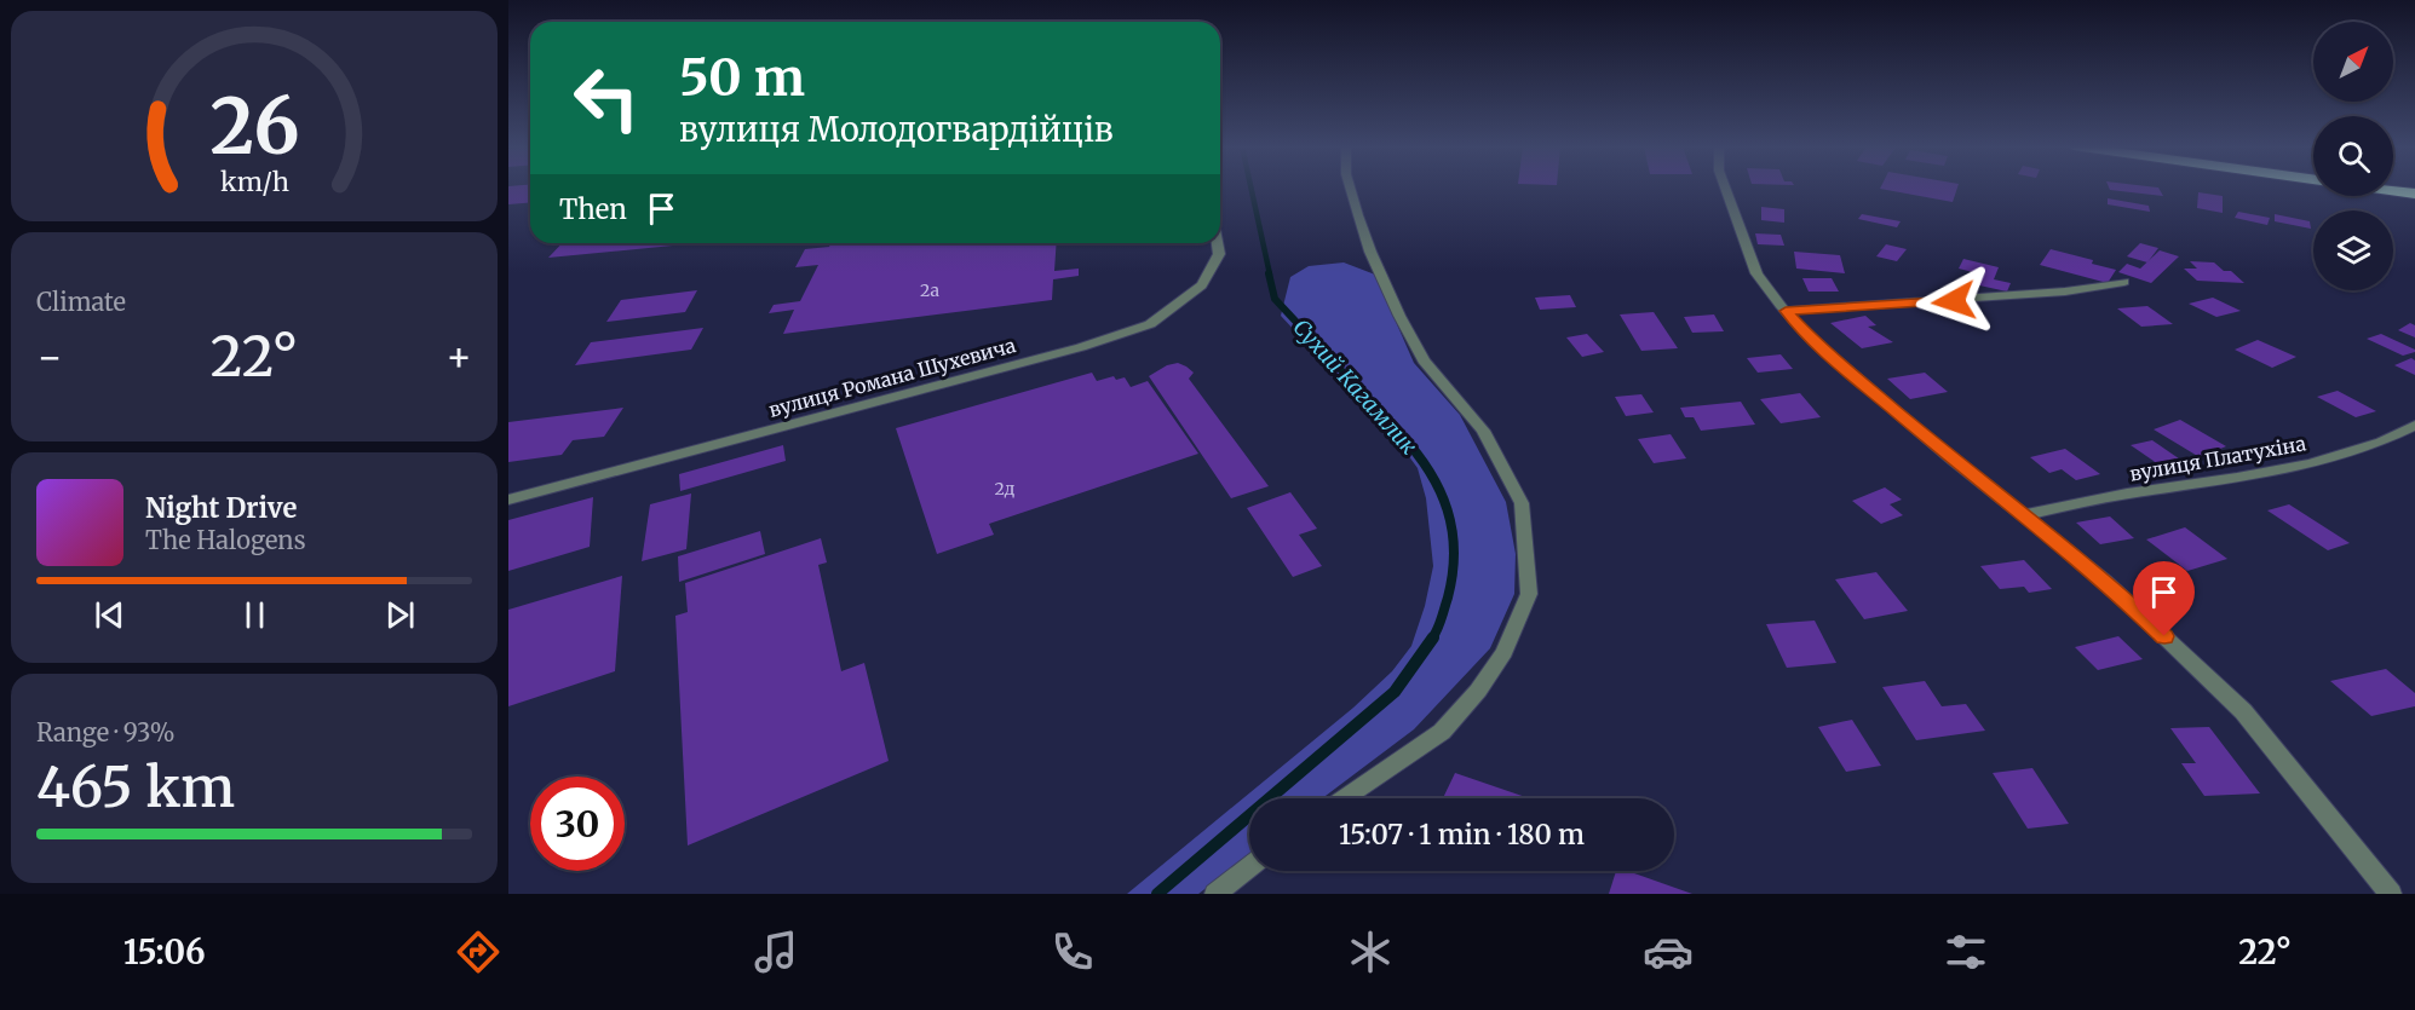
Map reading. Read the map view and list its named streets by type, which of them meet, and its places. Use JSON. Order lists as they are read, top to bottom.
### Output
{
  "streets": {
    "street": ["вулиця Романа Шухевича", "вулиця Платухіна"]
  },
  "water": ["Сухий Кагамлик"],
  "house_numbers": ["2а", "2д"],
  "north": "top right",
  "page": {
    "turn": ["50 m", "вулиця Молодогвардійців"],
    "then": "Then",
    "tile": [
      "Climate",
      ["Range · 93%", "465 km"]
    ],
    "heat": ["−", "22°", "+"],
    "song": ["Night Drive", "The Halogens"],
    "limit": "30",
    "trip": "15:07 · 1 min · 180 m",
    "tabs": ["15:06", "22°"],
    "gauge": ["26", "km/h"]
  }
}
